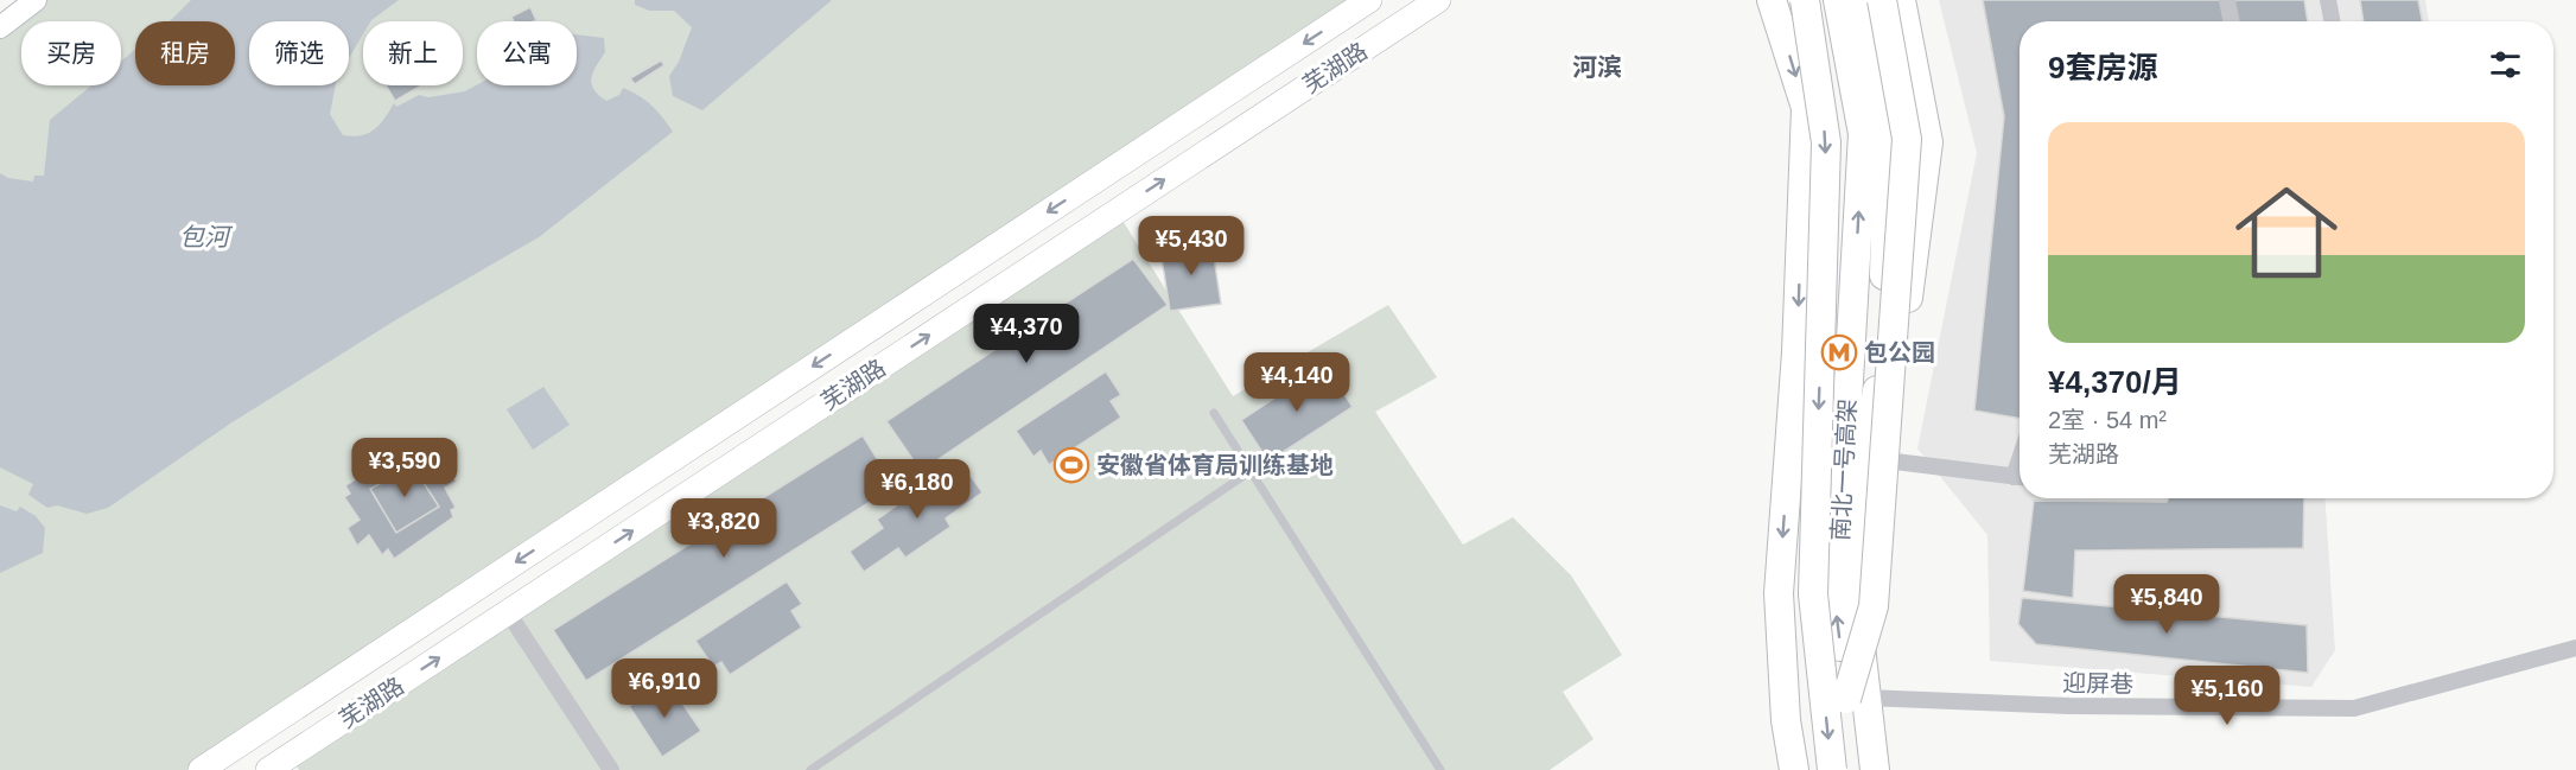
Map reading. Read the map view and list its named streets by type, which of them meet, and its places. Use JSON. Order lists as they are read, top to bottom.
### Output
{
  "streets": {
    "highway": ["南北一号高架"],
    "main road": ["芜湖路"],
    "street": ["迎屏巷"]
  },
  "crossings": [
    ["南北一号高架", "迎屏巷"]
  ],
  "districts": ["河滨"],
  "water": ["包河"],
  "places": {
    "metro station": ["包公园"],
    "sports": ["安徽省体育局训练基地"]
  },
  "page": {
    "chip": [
      "买房",
      "租房",
      "筛选",
      "新上",
      "公寓"
    ],
    "heading": "9套房源",
    "list": [
      {
        "name": "¥4,370/月",
        "note": "2室 · 54 m² · 芜湖路"
      }
    ],
    "price": [
      "¥5,430",
      "¥4,370",
      "¥4,140",
      "¥3,590",
      "¥6,180",
      "¥3,820",
      "¥5,840",
      "¥6,910",
      "¥5,160"
    ]
  }
}
